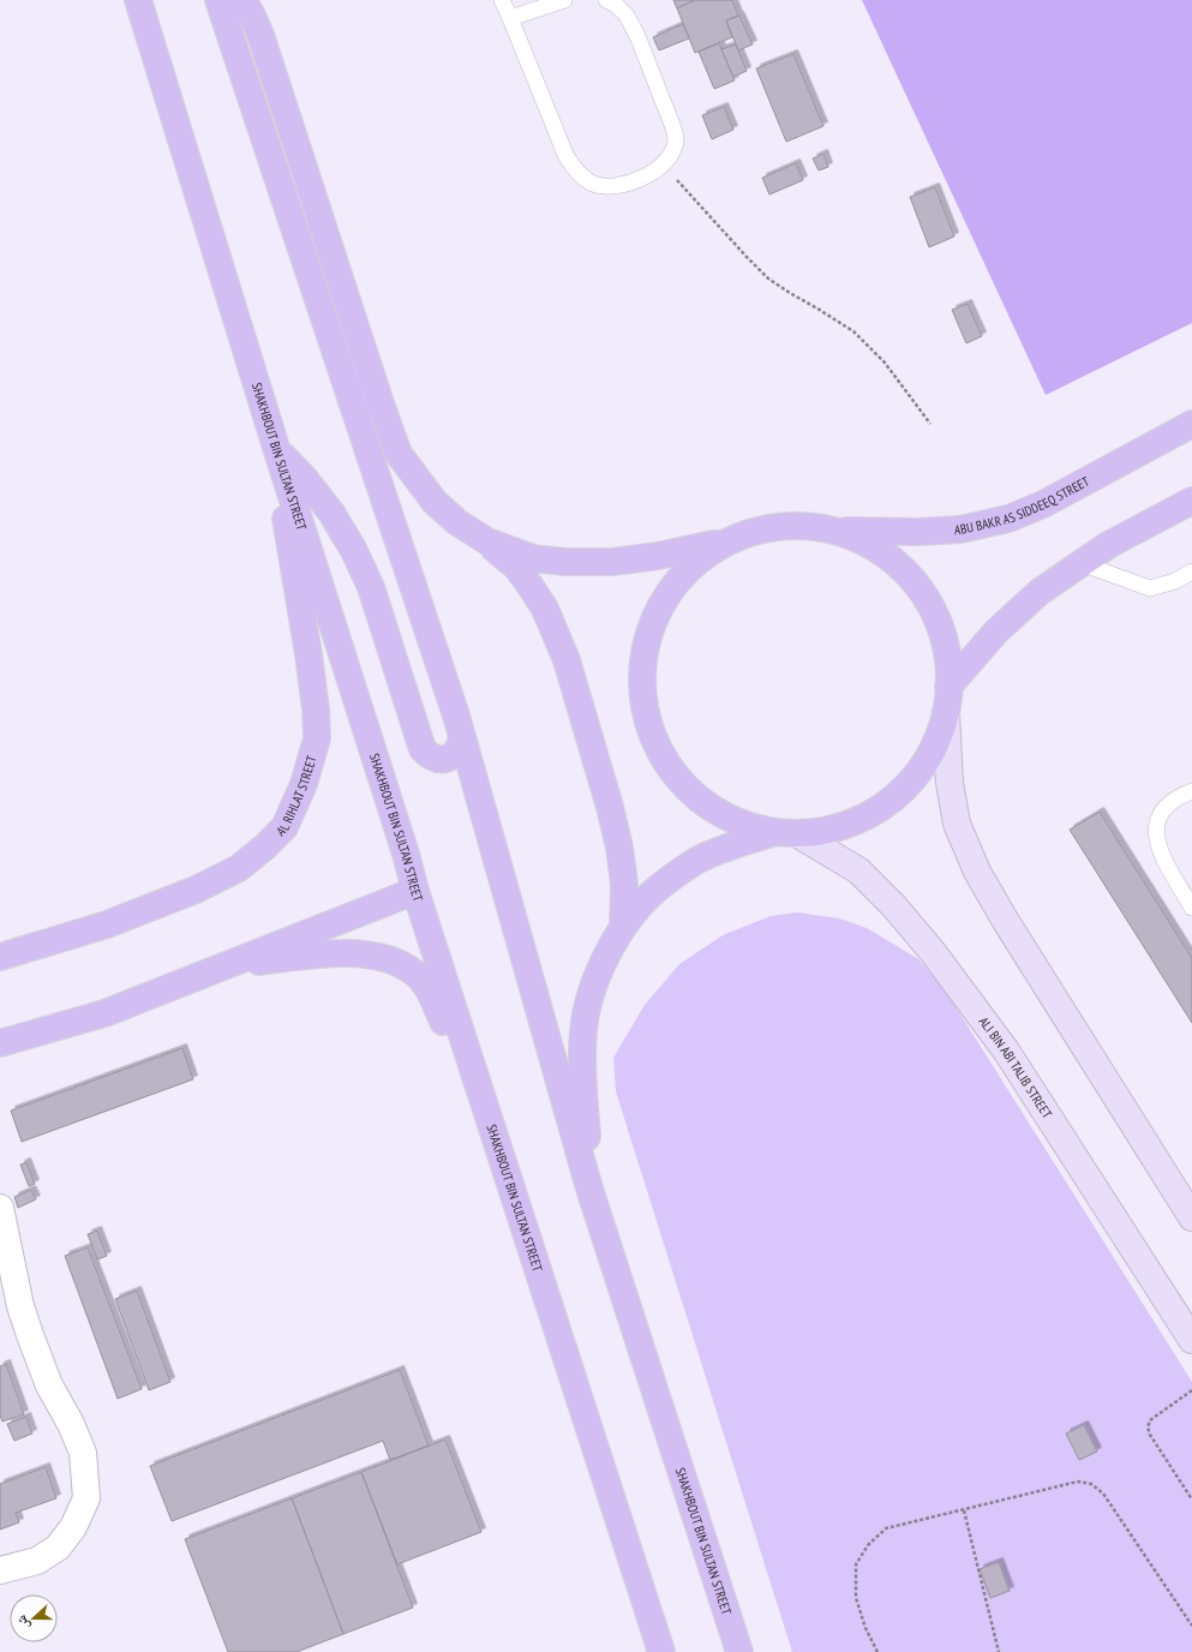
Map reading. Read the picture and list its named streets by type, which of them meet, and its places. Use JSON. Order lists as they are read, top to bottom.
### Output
{
  "streets": {
    "main road": [
      "SHAKHBOUT BIN SULTAN STREET",
      "ABU BAKR AS SIDDEEQ STREET",
      "AL RIHLAT STREET",
      "ALI BIN ABI TALIB STREET"
    ]
  },
  "crossings": [
    ["SHAKHBOUT BIN SULTAN STREET", "AL RIHLAT STREET"]
  ],
  "north": "left"
}
